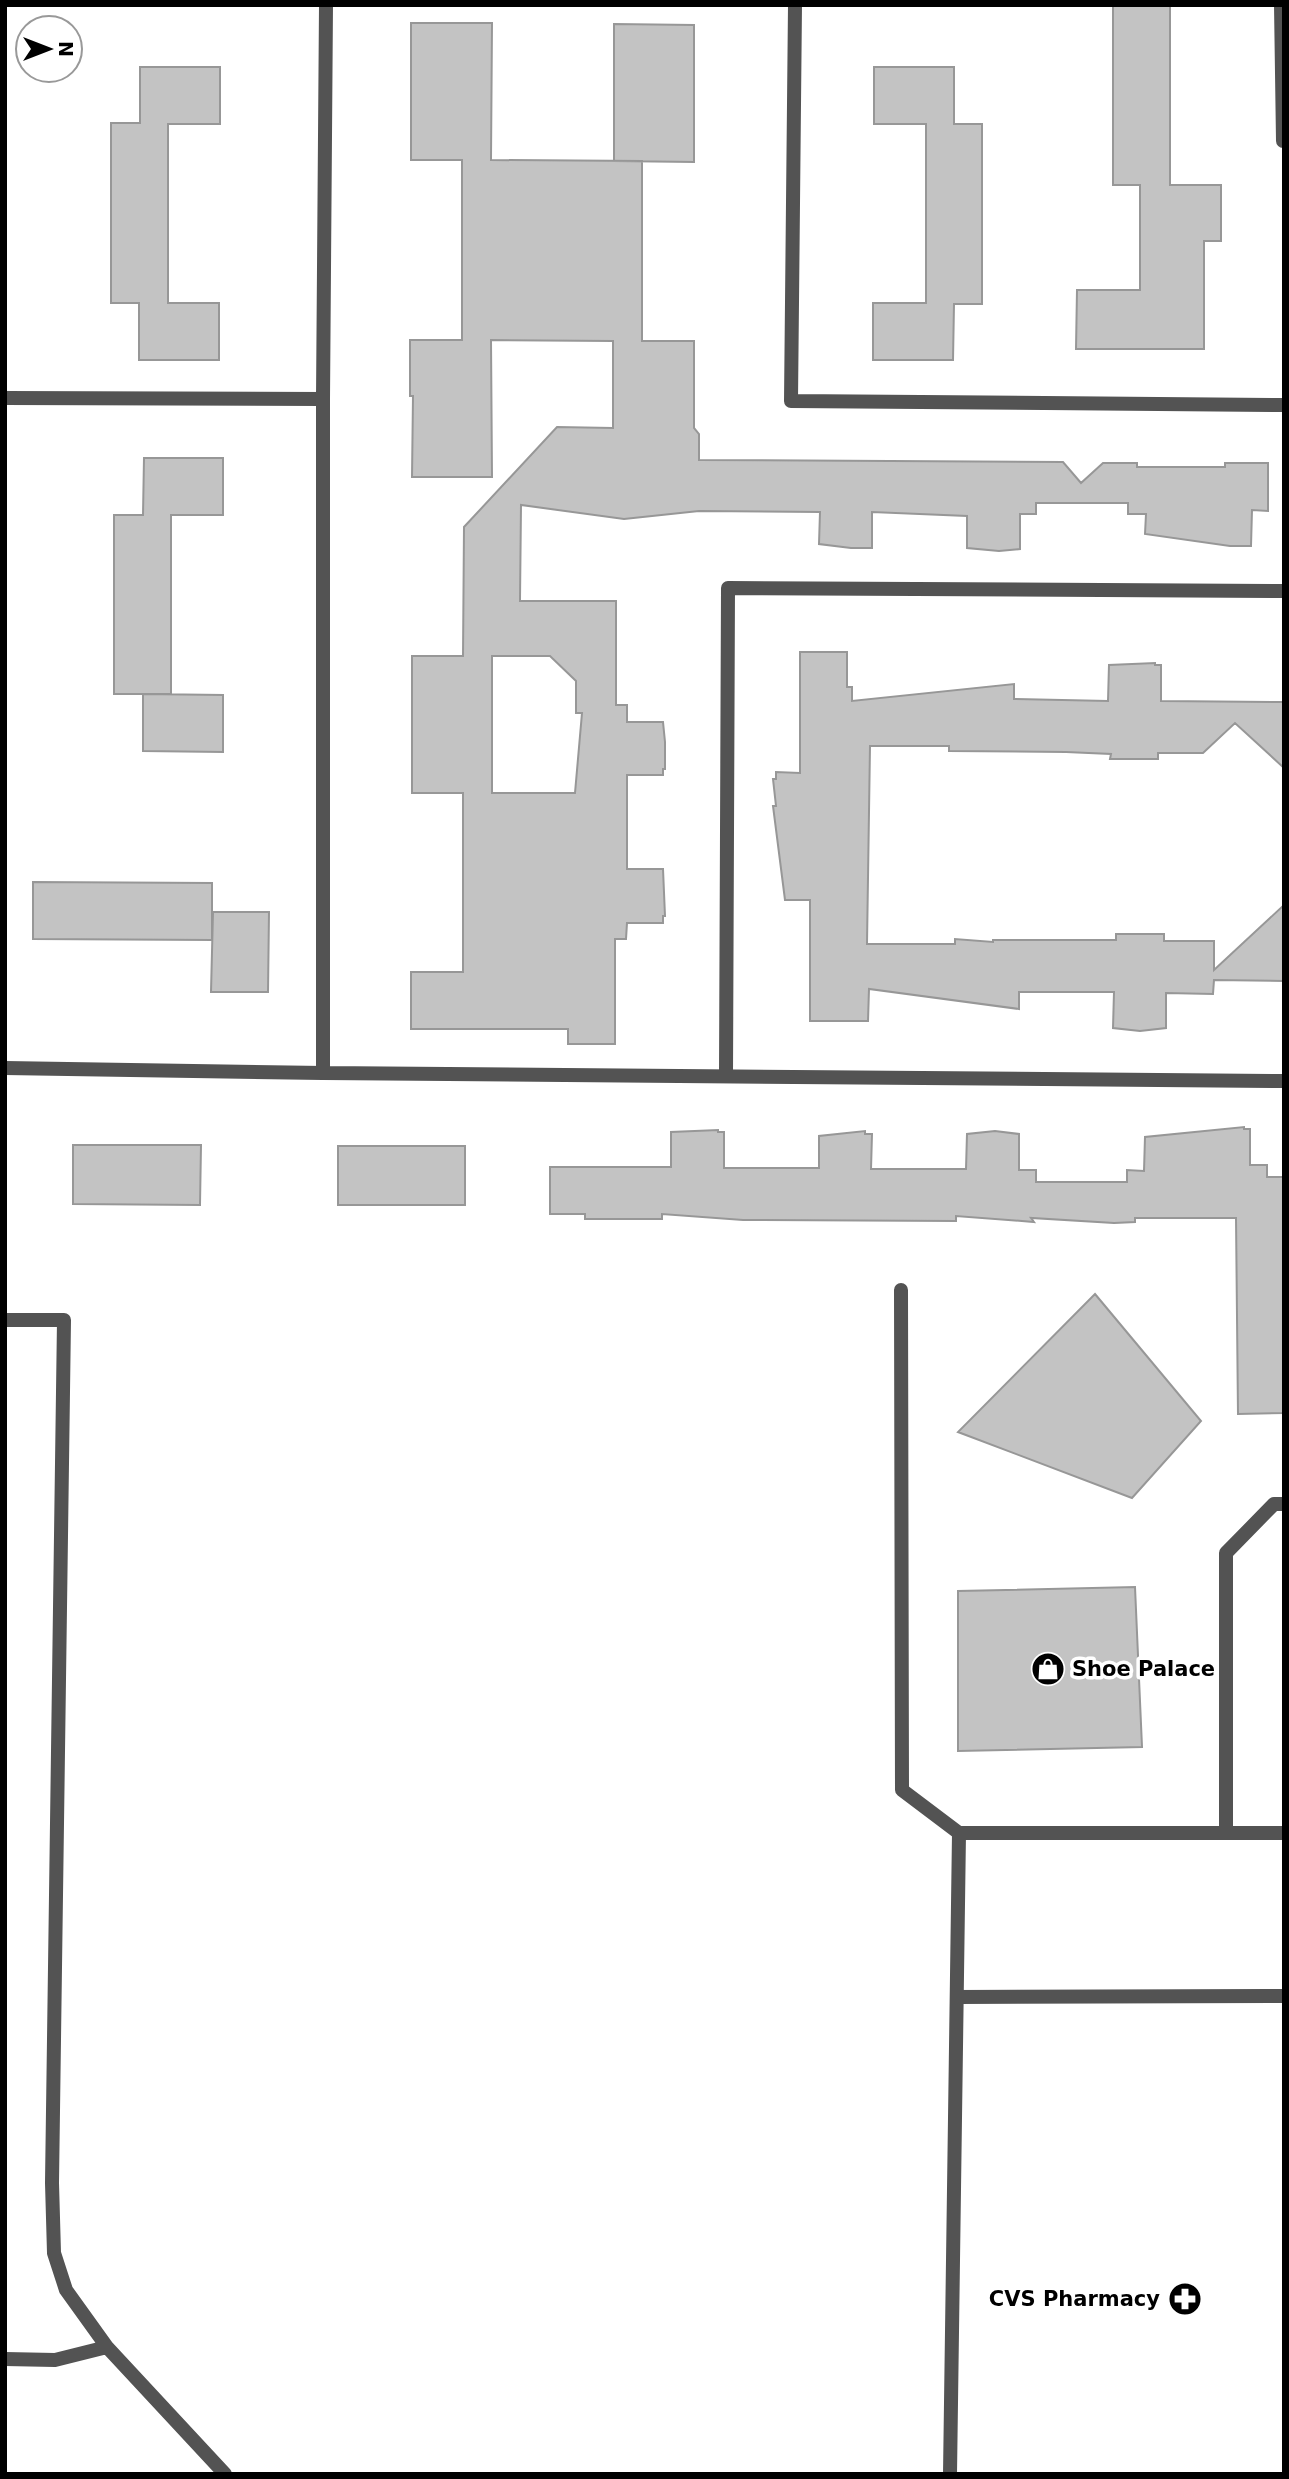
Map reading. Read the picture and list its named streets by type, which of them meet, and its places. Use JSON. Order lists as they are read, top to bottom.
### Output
{
  "places": {
    "shop": ["Shoe Palace"],
    "pharmacy": ["CVS Pharmacy"]
  },
  "north": "right"
}
